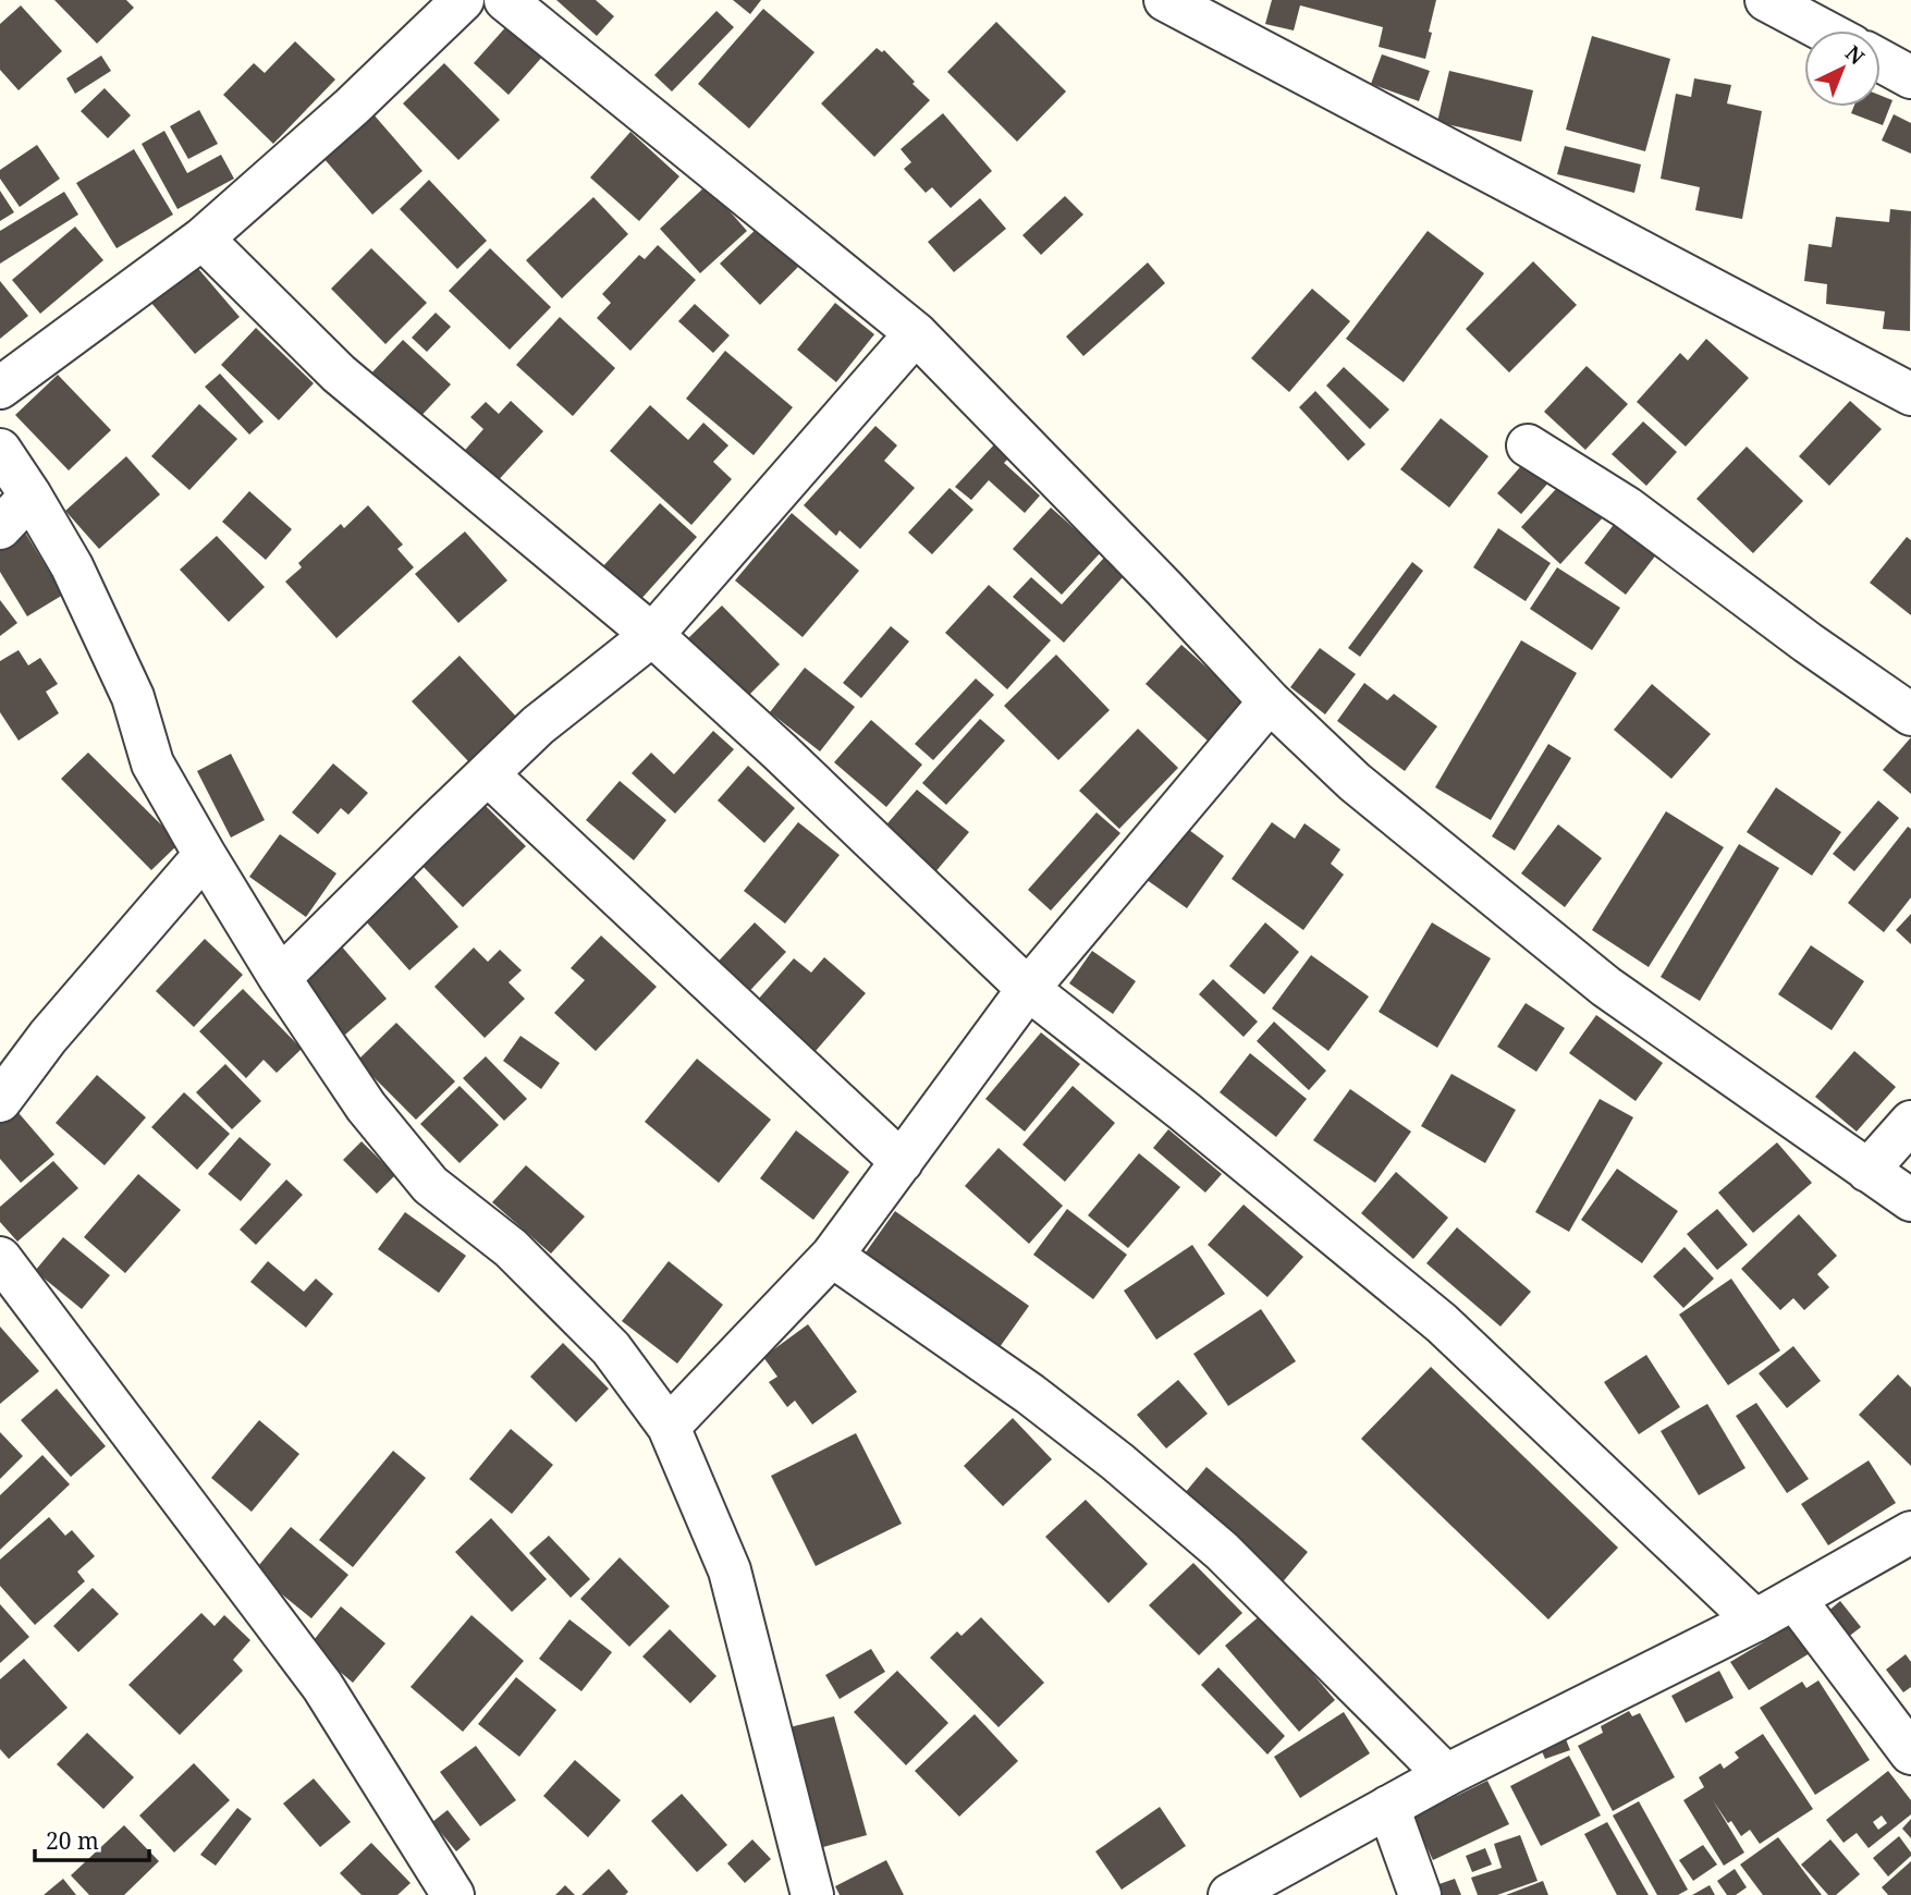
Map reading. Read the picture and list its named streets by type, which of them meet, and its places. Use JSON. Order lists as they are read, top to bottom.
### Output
{
  "scale_bar": "20 m",
  "north": "top right"
}
